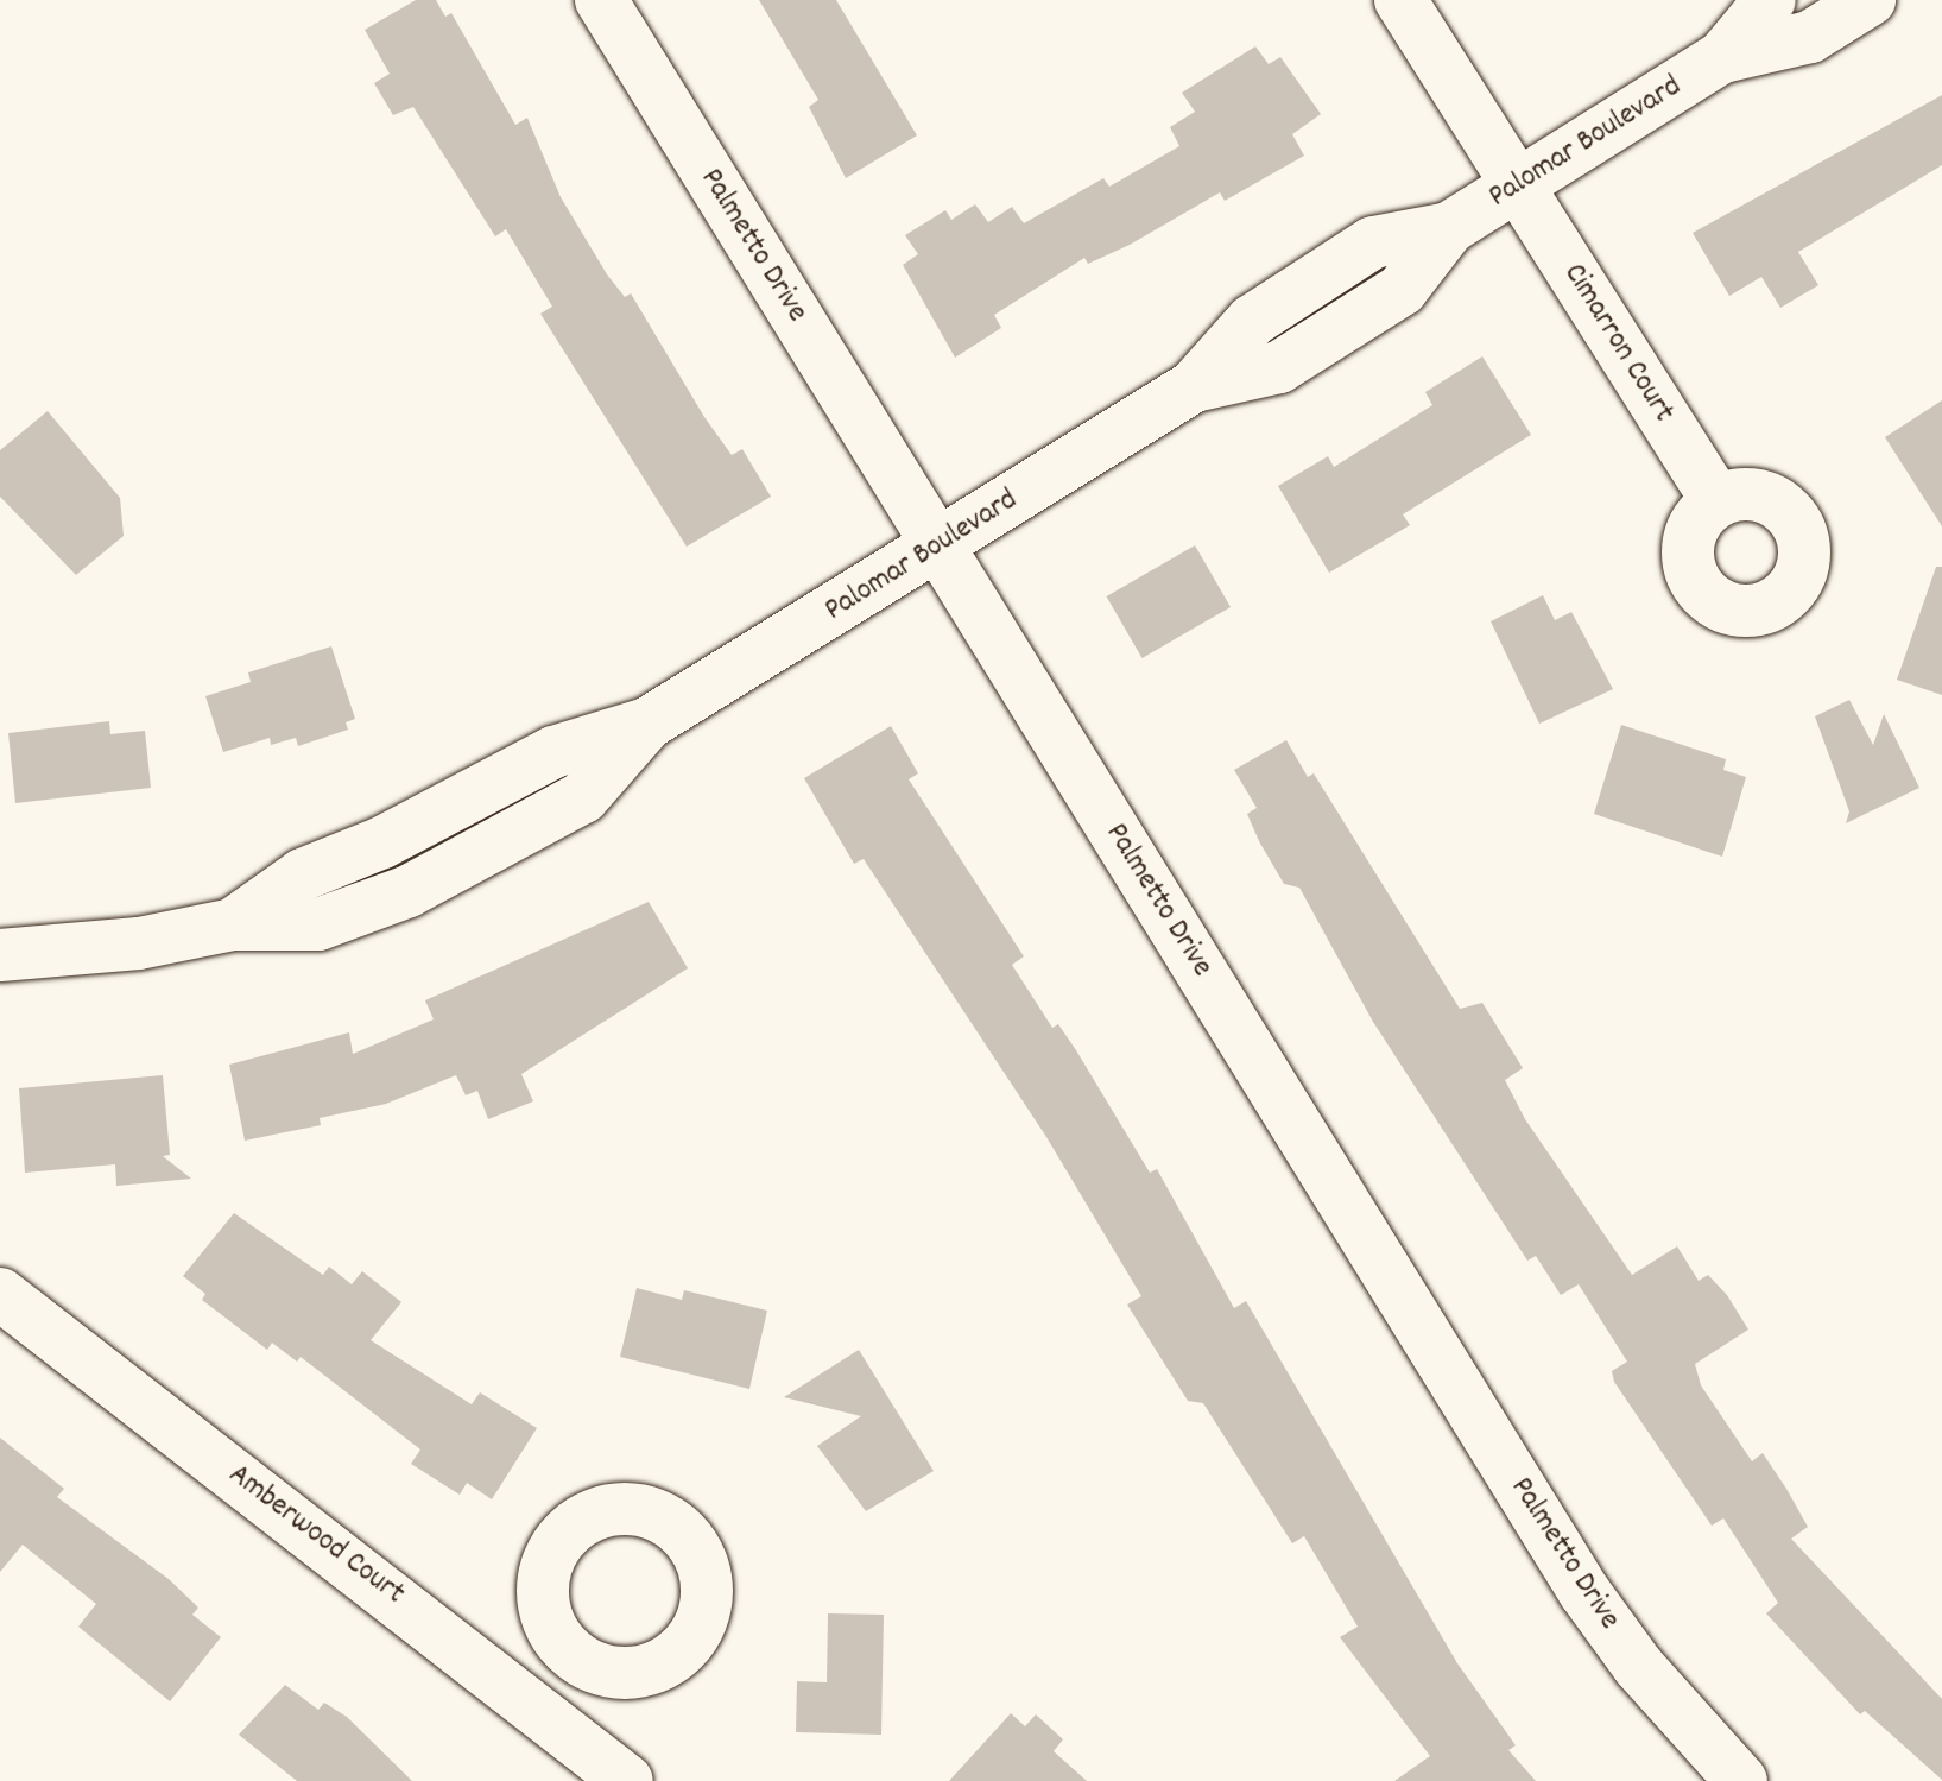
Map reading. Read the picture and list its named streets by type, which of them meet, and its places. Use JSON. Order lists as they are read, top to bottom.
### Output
{
  "streets": {
    "street": [
      "Palomar Boulevard",
      "Palmetto Drive",
      "Cimarron Court",
      "Amberwood Court"
    ]
  },
  "crossings": [
    ["Palomar Boulevard", "Palmetto Drive"],
    ["Palomar Boulevard", "Cimarron Court"]
  ]
}
